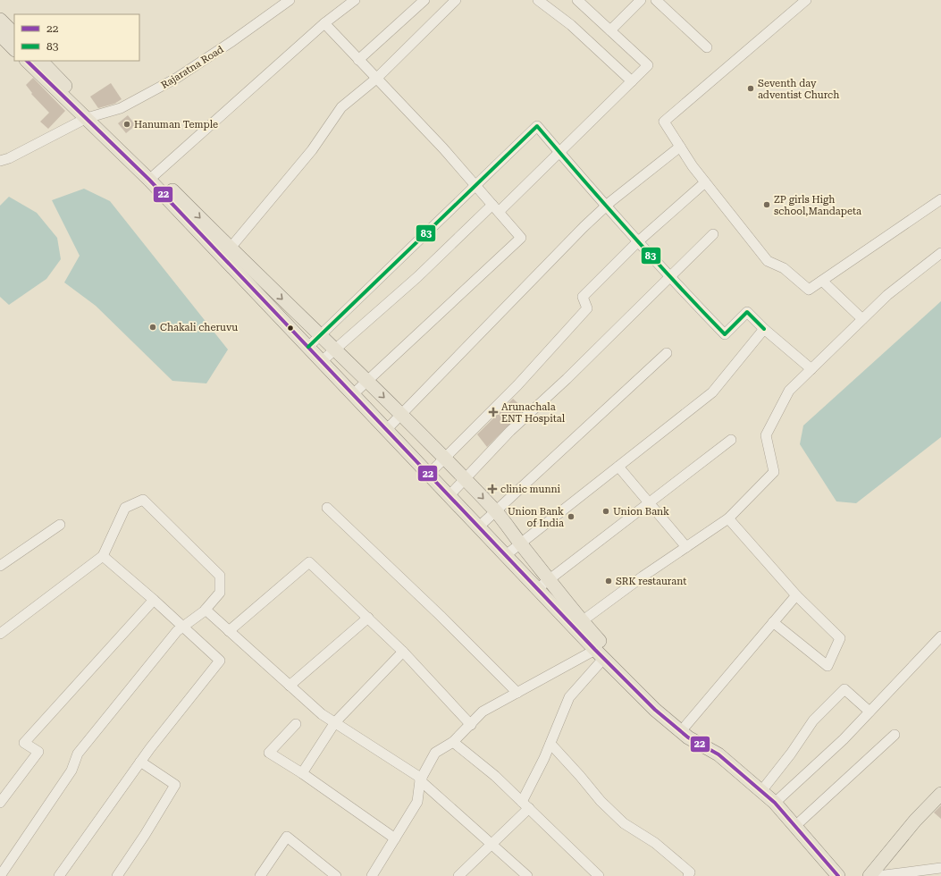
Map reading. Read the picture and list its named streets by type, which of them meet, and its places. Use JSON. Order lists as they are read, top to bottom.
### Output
{
  "streets": {
    "street": ["Rajaratna Road"]
  },
  "places": {
    "other": [
      "Seventh day adventist Church",
      "Hanuman Temple",
      "ZP girls High school,Mandapeta",
      "Chakali cheruvu",
      "Union Bank",
      "Union Bank of India",
      "SRK restaurant"
    ],
    "health": ["Arunachala ENT Hospital", "clinic munni"]
  },
  "lines": ["transit line 22", "transit line 83"],
  "legend": ["22", "83"]
}
